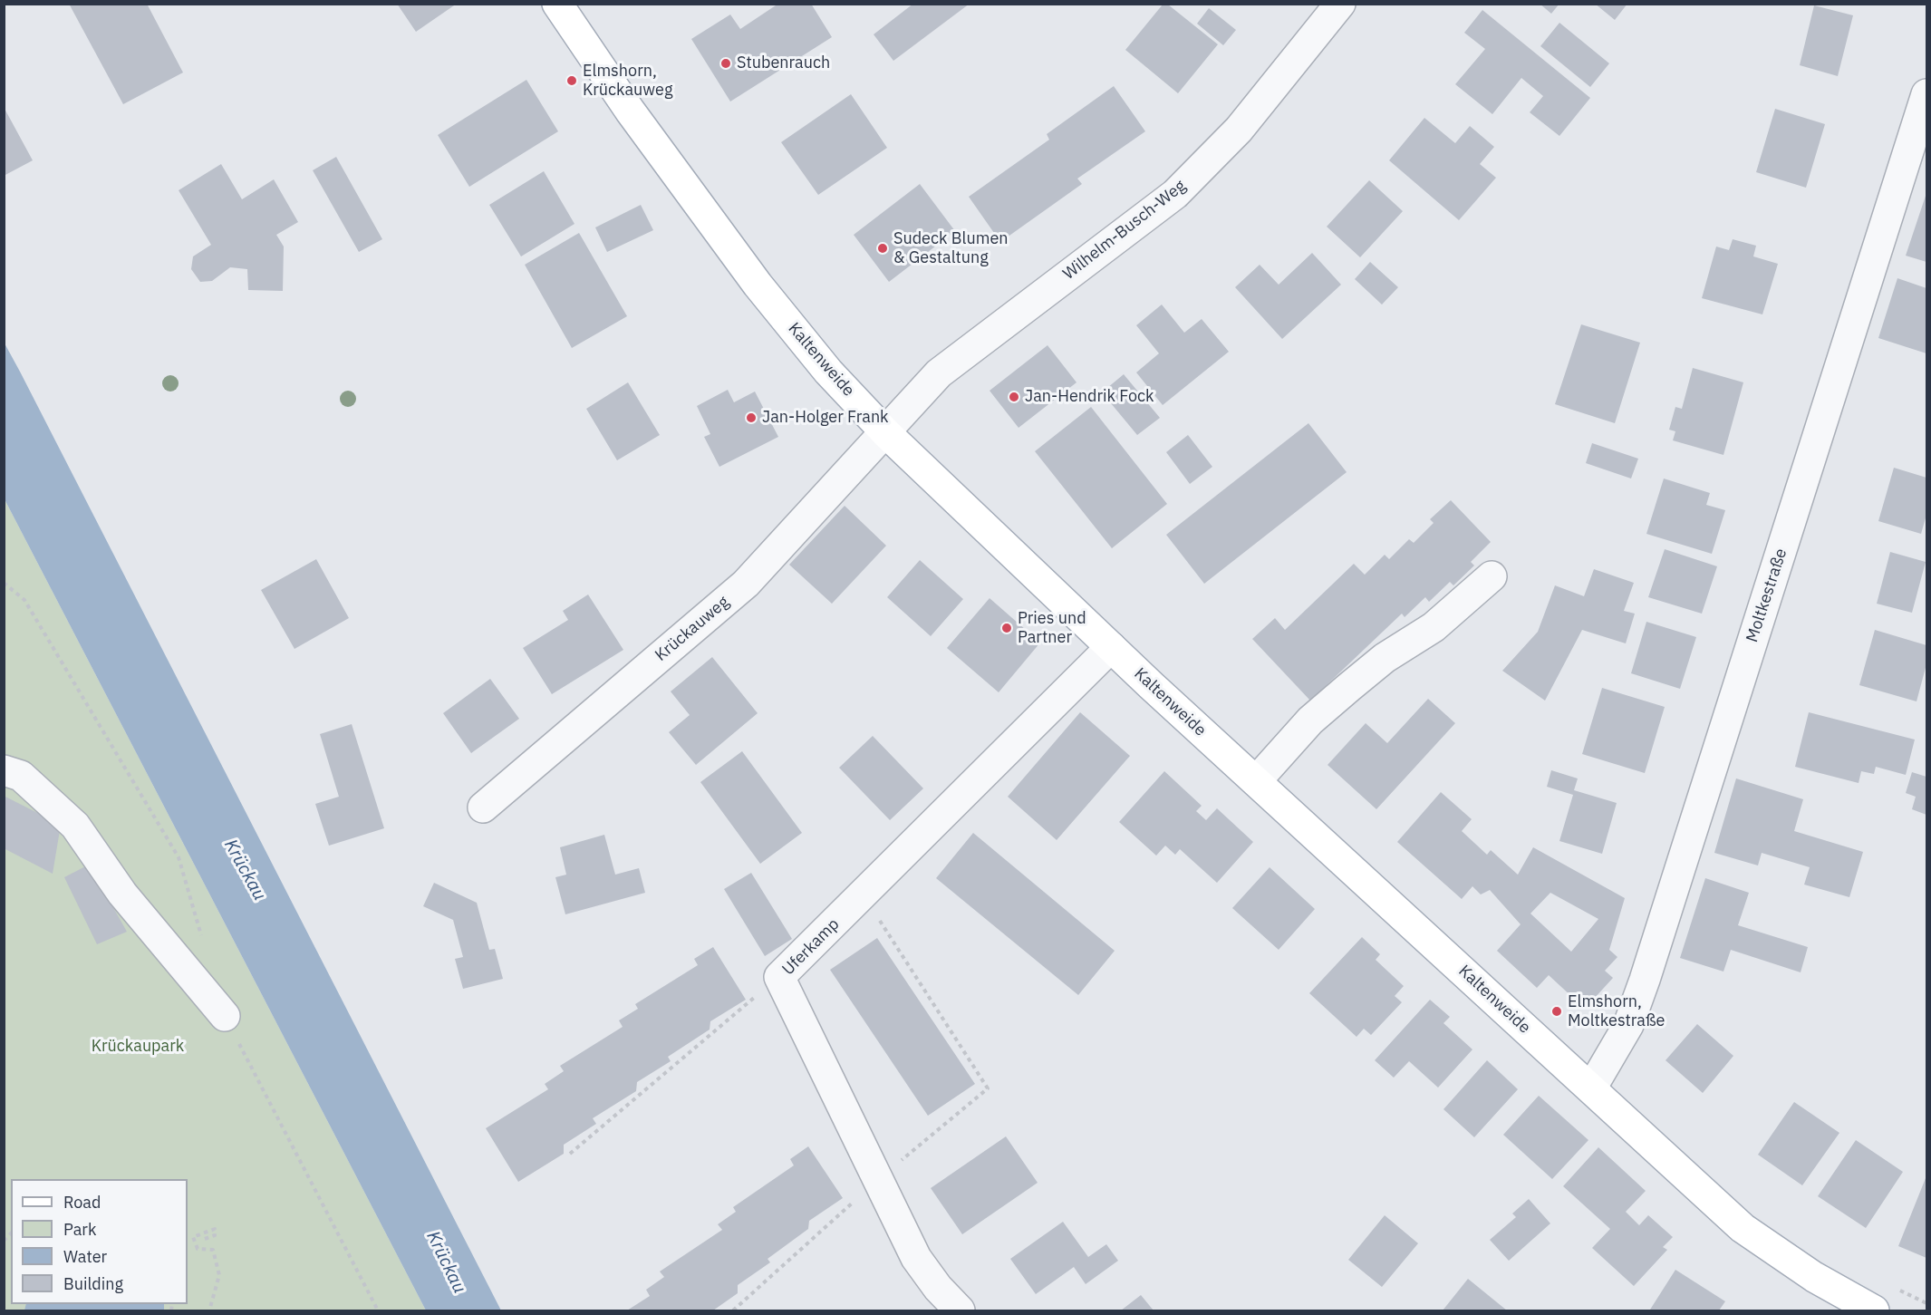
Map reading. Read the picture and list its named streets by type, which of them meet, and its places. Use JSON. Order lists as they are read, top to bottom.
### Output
{
  "streets": {
    "main road": ["Kaltenweide"],
    "street": [
      "Wilhelm-Busch-Weg",
      "Moltkestraße",
      "Krückauweg",
      "Uferkamp"
    ]
  },
  "crossings": [
    ["Wilhelm-Busch-Weg", "Kaltenweide"],
    ["Wilhelm-Busch-Weg", "Krückauweg"],
    ["Kaltenweide", "Moltkestraße"],
    ["Kaltenweide", "Krückauweg"],
    ["Kaltenweide", "Uferkamp"]
  ],
  "water": ["Krückau"],
  "parks": ["Krückaupark"],
  "places": [
    "Stubenrauch",
    "Elmshorn, Krückauweg",
    "Sudeck Blumen & Gestaltung",
    "Jan-Hendrik Fock",
    "Jan-Holger Frank",
    "Pries und Partner",
    "Elmshorn, Moltkestraße"
  ],
  "legend": [
    "Road",
    "Park",
    "Water",
    "Building"
  ]
}
